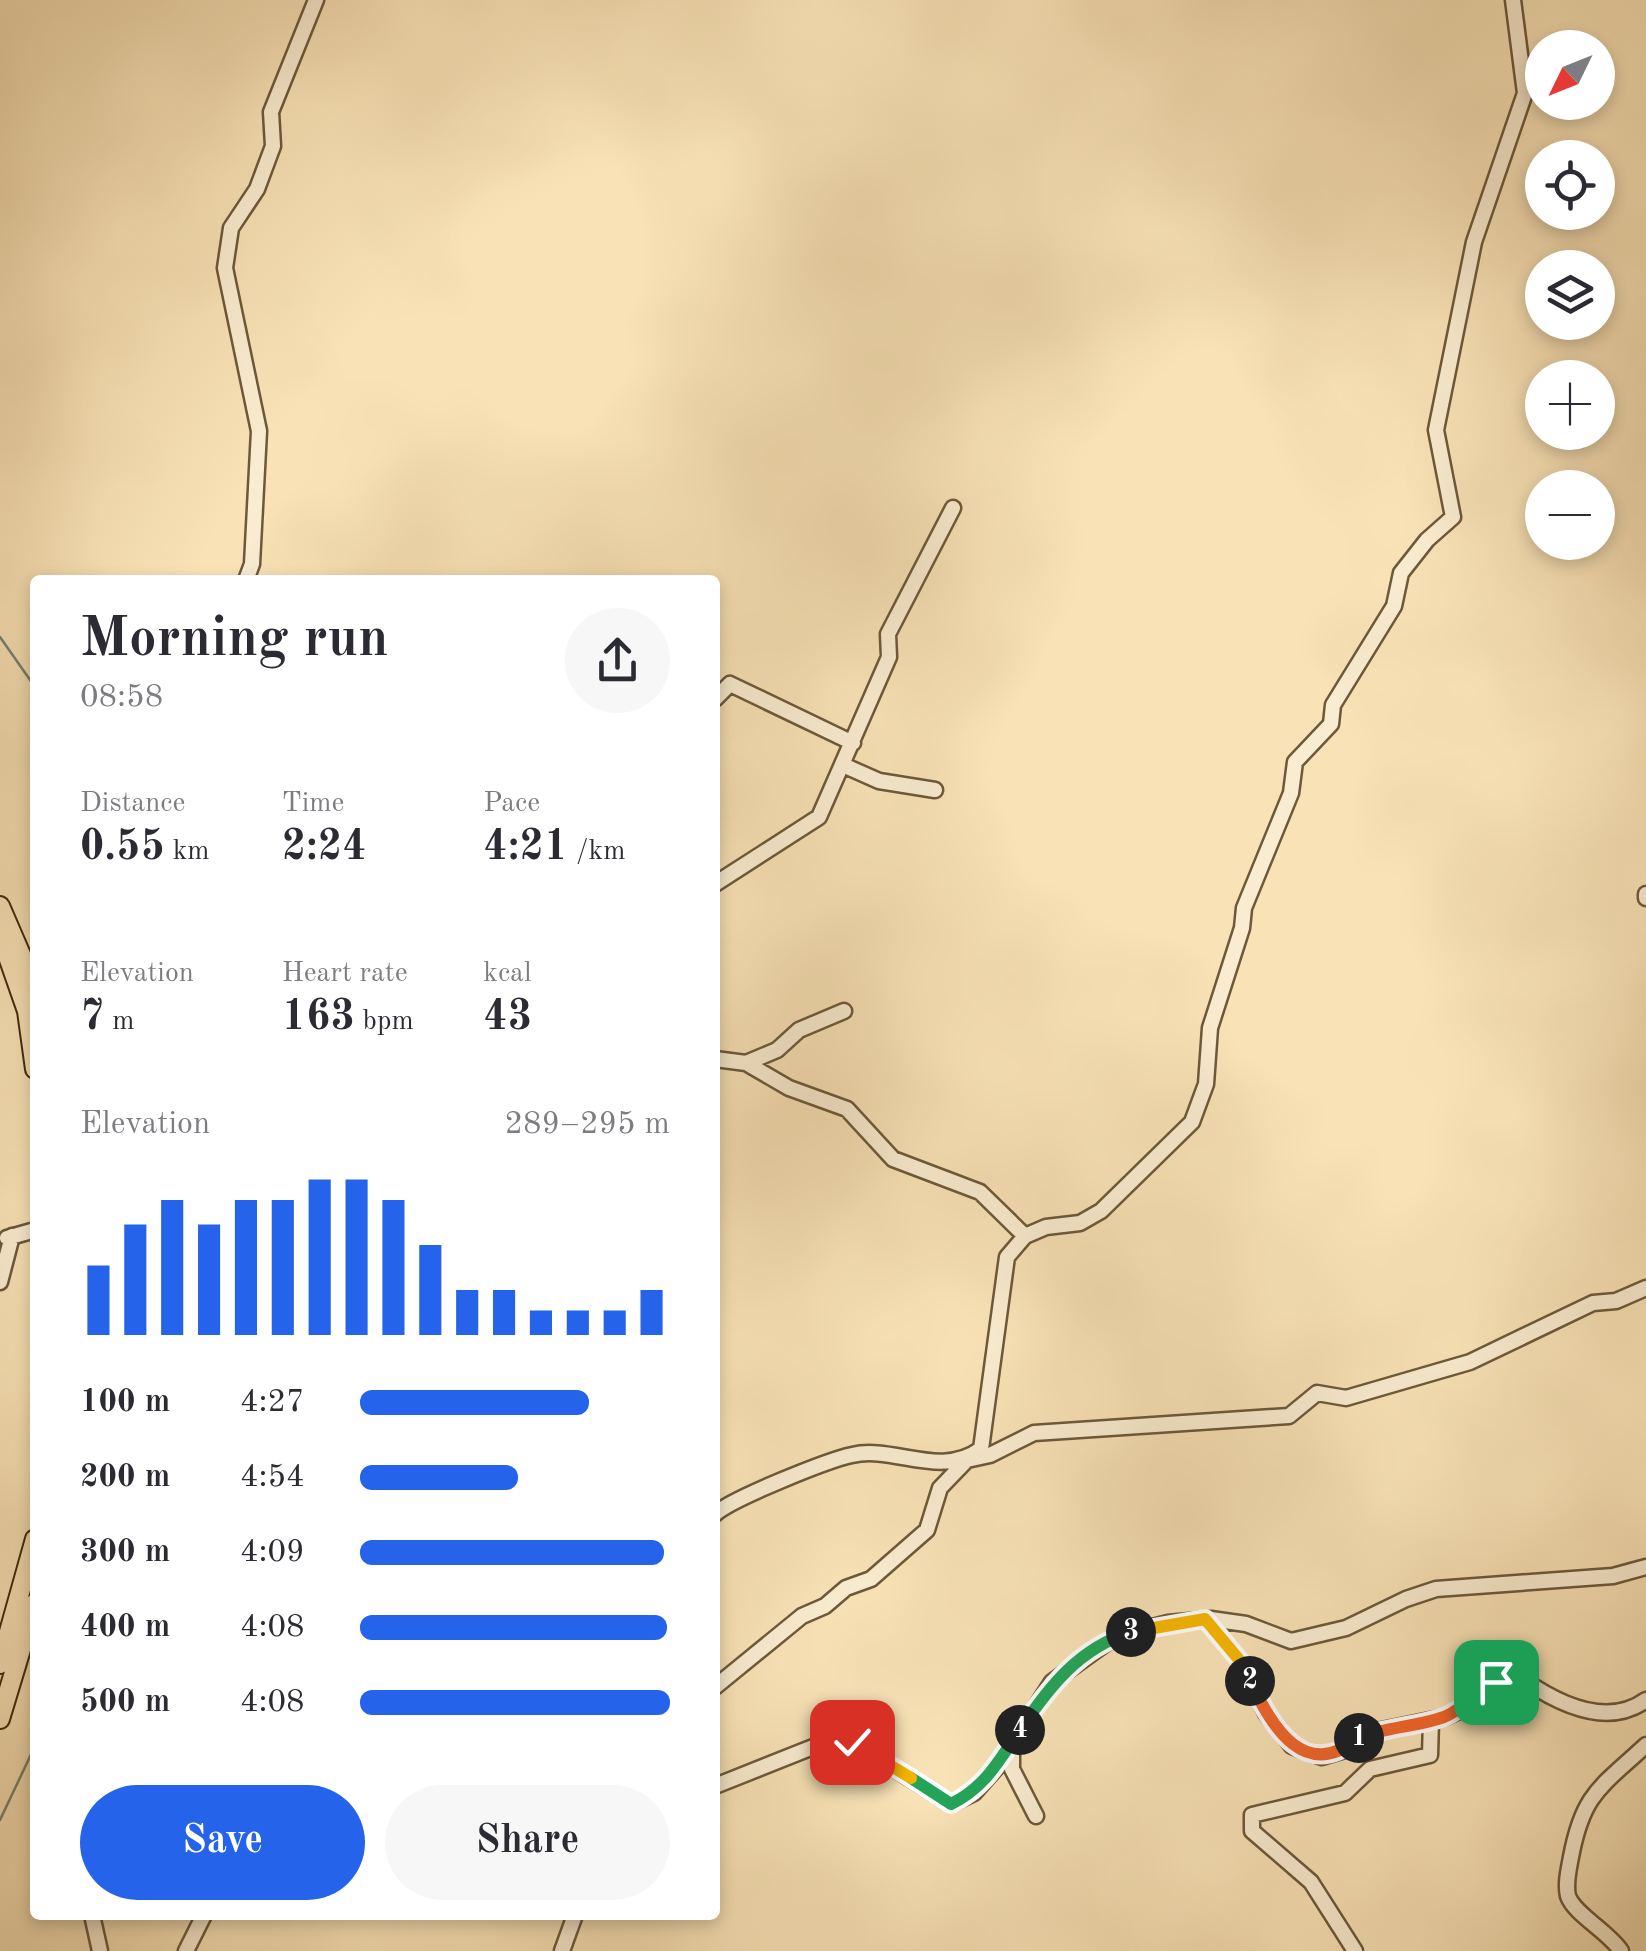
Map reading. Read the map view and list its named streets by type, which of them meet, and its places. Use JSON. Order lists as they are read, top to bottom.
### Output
{
  "north": "bottom left",
  "page": {
    "map_buttons": ["+", "−"],
    "heading": ["Morning run", "08:58"],
    "stats": [
      ["Distance", "0.55 km"],
      ["Time", "2:24"],
      ["Pace", "4:21 /km"],
      ["Elevation", "7 m"],
      ["Heart rate", "163 bpm"],
      ["kcal", "43"]
    ],
    "chart": ["Elevation", "289–295 m"],
    "list": [
      {
        "name": "100 m",
        "note": "4:27"
      },
      {
        "name": "200 m",
        "note": "4:54"
      },
      {
        "name": "300 m",
        "note": "4:09"
      },
      {
        "name": "400 m",
        "note": "4:08"
      },
      {
        "name": "500 m",
        "note": "4:08"
      }
    ],
    "pins": [
      "3",
      "2",
      "4",
      "1"
    ],
    "buttons": ["Save", "Share"]
  }
}
